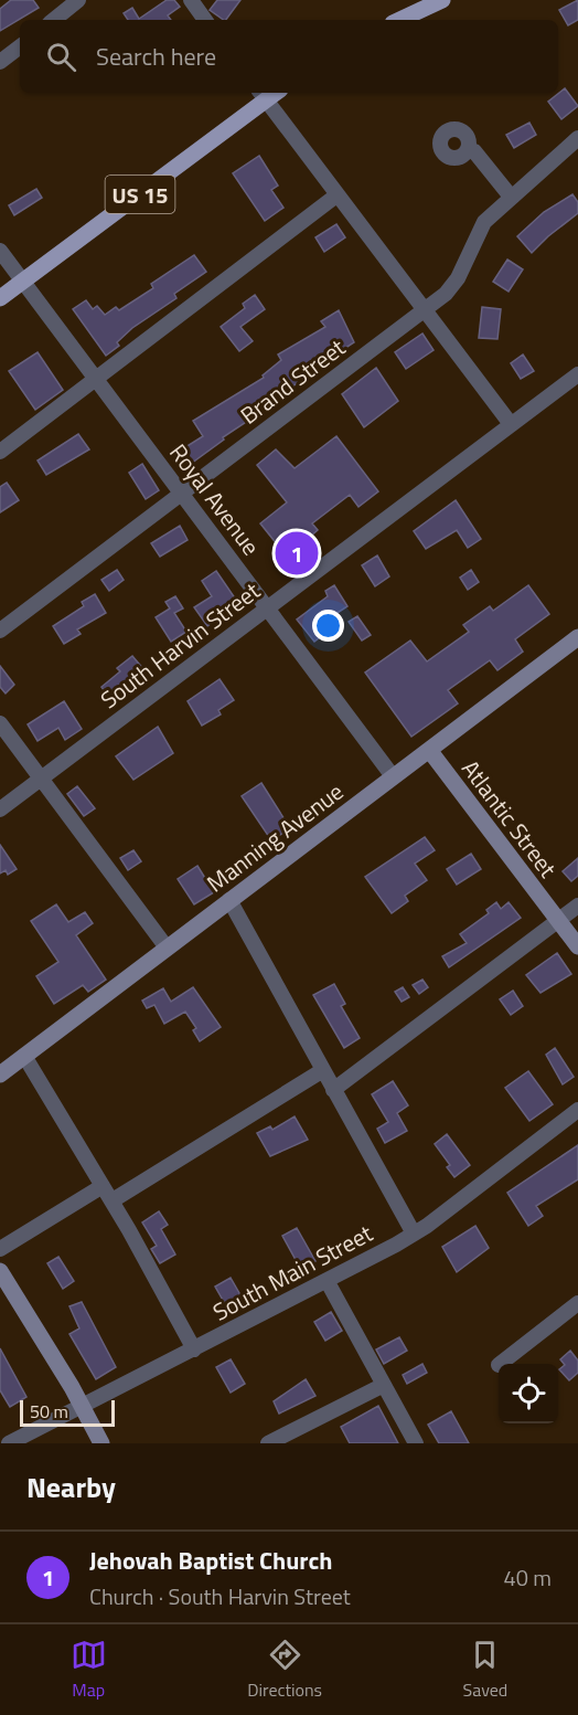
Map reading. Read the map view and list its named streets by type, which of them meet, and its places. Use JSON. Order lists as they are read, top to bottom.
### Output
{
  "streets": {
    "main road": ["US 15", "Atlantic Street", "Manning Avenue"],
    "street": [
      "Brand Street",
      "Royal Avenue",
      "South Harvin Street",
      "South Main Street"
    ]
  },
  "crossings": [
    ["US 15", "Royal Avenue"],
    ["Brand Street", "Royal Avenue"],
    ["Royal Avenue", "South Harvin Street"],
    ["Royal Avenue", "Manning Avenue"],
    ["Atlantic Street", "Manning Avenue"]
  ],
  "scale_bar": "50 m",
  "page": {
    "search": "Search here",
    "pins": "1",
    "scale": "50 m",
    "heading": "Nearby",
    "list": [
      {
        "mark": "1",
        "name": "Jehovah Baptist Church",
        "note": "Church · South Harvin Street",
        "value": "40 m"
      }
    ],
    "nav": ["Map", "Directions", "Saved"]
  }
}
